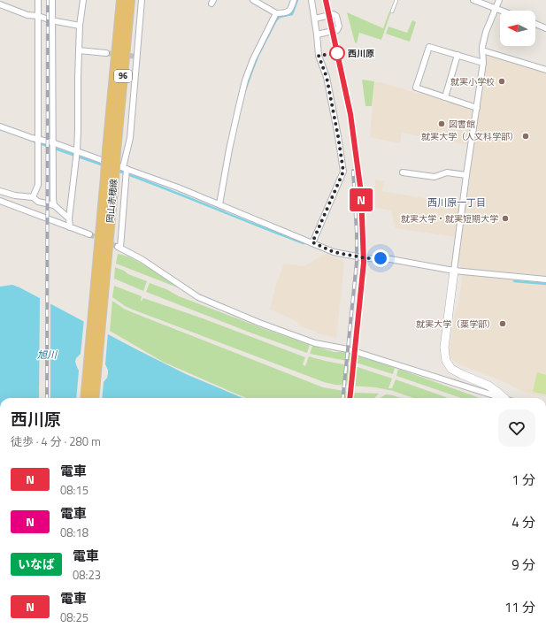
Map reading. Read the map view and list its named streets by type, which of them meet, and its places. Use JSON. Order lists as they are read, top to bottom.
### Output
{
  "streets": {
    "main road": ["96", "岡山赤穂線"]
  },
  "districts": ["西川原一丁目"],
  "water": ["旭川"],
  "places": [
    "西川原",
    "就実小学校",
    "図書館",
    "就実大学（人文科学部）",
    "就実大学・就実短期大学",
    "就実大学（薬学部）"
  ],
  "north": "left",
  "page": {
    "on_map": "N",
    "heading": ["西川原", "徒歩 · 4 分 · 280 m"],
    "list": [
      {
        "mark": "N",
        "name": "電車",
        "note": "08:15",
        "value": "1 分"
      },
      {
        "mark": "N",
        "name": "電車",
        "note": "08:18",
        "value": "4 分"
      },
      {
        "mark": "いなば",
        "name": "電車",
        "note": "08:23",
        "value": "9 分"
      },
      {
        "mark": "N",
        "name": "電車",
        "note": "08:25",
        "value": "11 分"
      }
    ]
  }
}
